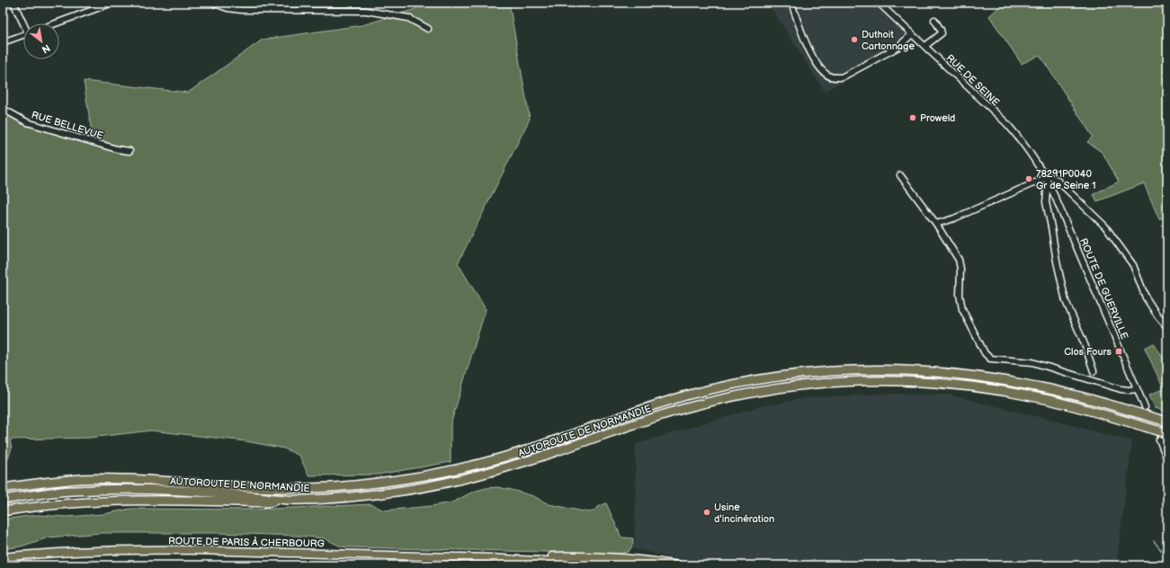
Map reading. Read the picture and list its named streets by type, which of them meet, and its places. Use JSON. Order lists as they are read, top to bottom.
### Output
{
  "streets": {
    "highway": ["AUTOROUTE DE NORMANDIE"],
    "main road": ["ROUTE DE PARIS À CHERBOURG"],
    "street": ["RUE DE SEINE", "RUE BELLEVUE", "ROUTE DE GUERVILLE"]
  },
  "crossings": [
    ["RUE DE SEINE", "ROUTE DE GUERVILLE"]
  ],
  "places": {
    "other": [
      "Duthoit Cartonnage",
      "Proweld",
      "78291P0040 Gr de Seine 1",
      "Usine d'incinération"
    ],
    "transit": ["Clos Fours"]
  },
  "north": "bottom right"
}
